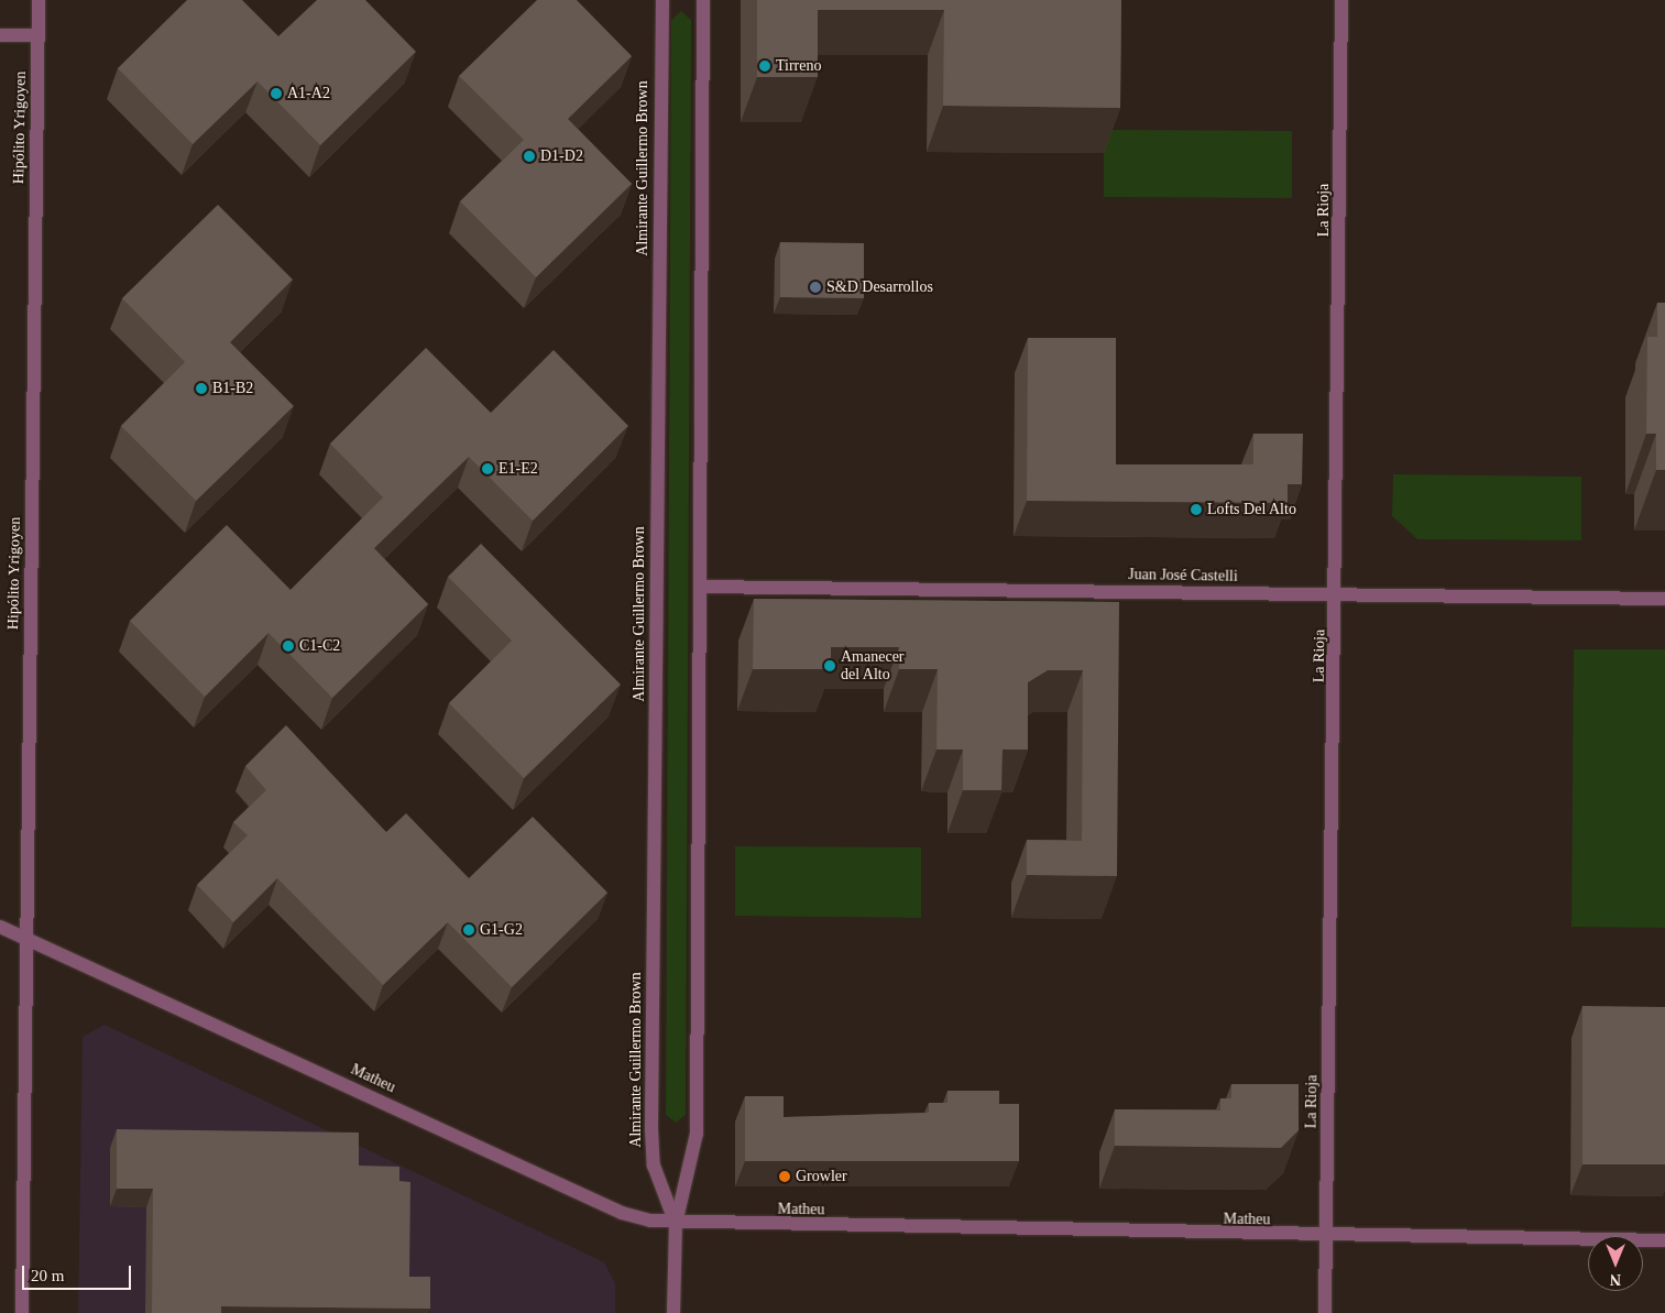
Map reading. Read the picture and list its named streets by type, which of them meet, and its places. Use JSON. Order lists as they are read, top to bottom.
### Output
{
  "streets": {
    "street": [
      "Hipólito Yrigoyen",
      "Almirante Guillermo Brown",
      "La Rioja",
      "Juan José Castelli",
      "Matheu"
    ]
  },
  "crossings": [
    ["Hipólito Yrigoyen", "Matheu"],
    ["Almirante Guillermo Brown", "Juan José Castelli"],
    ["Almirante Guillermo Brown", "Matheu"],
    ["La Rioja", "Juan José Castelli"],
    ["La Rioja", "Matheu"]
  ],
  "places": [
    "Tirreno",
    "A1-A2",
    "D1-D2",
    "S&D Desarrollos",
    "B1-B2",
    "E1-E2",
    "Lofts Del Alto",
    "C1-C2",
    "Amanecer del Alto",
    "G1-G2",
    "Growler"
  ],
  "scale_bar": "20 m",
  "north": "bottom"
}
